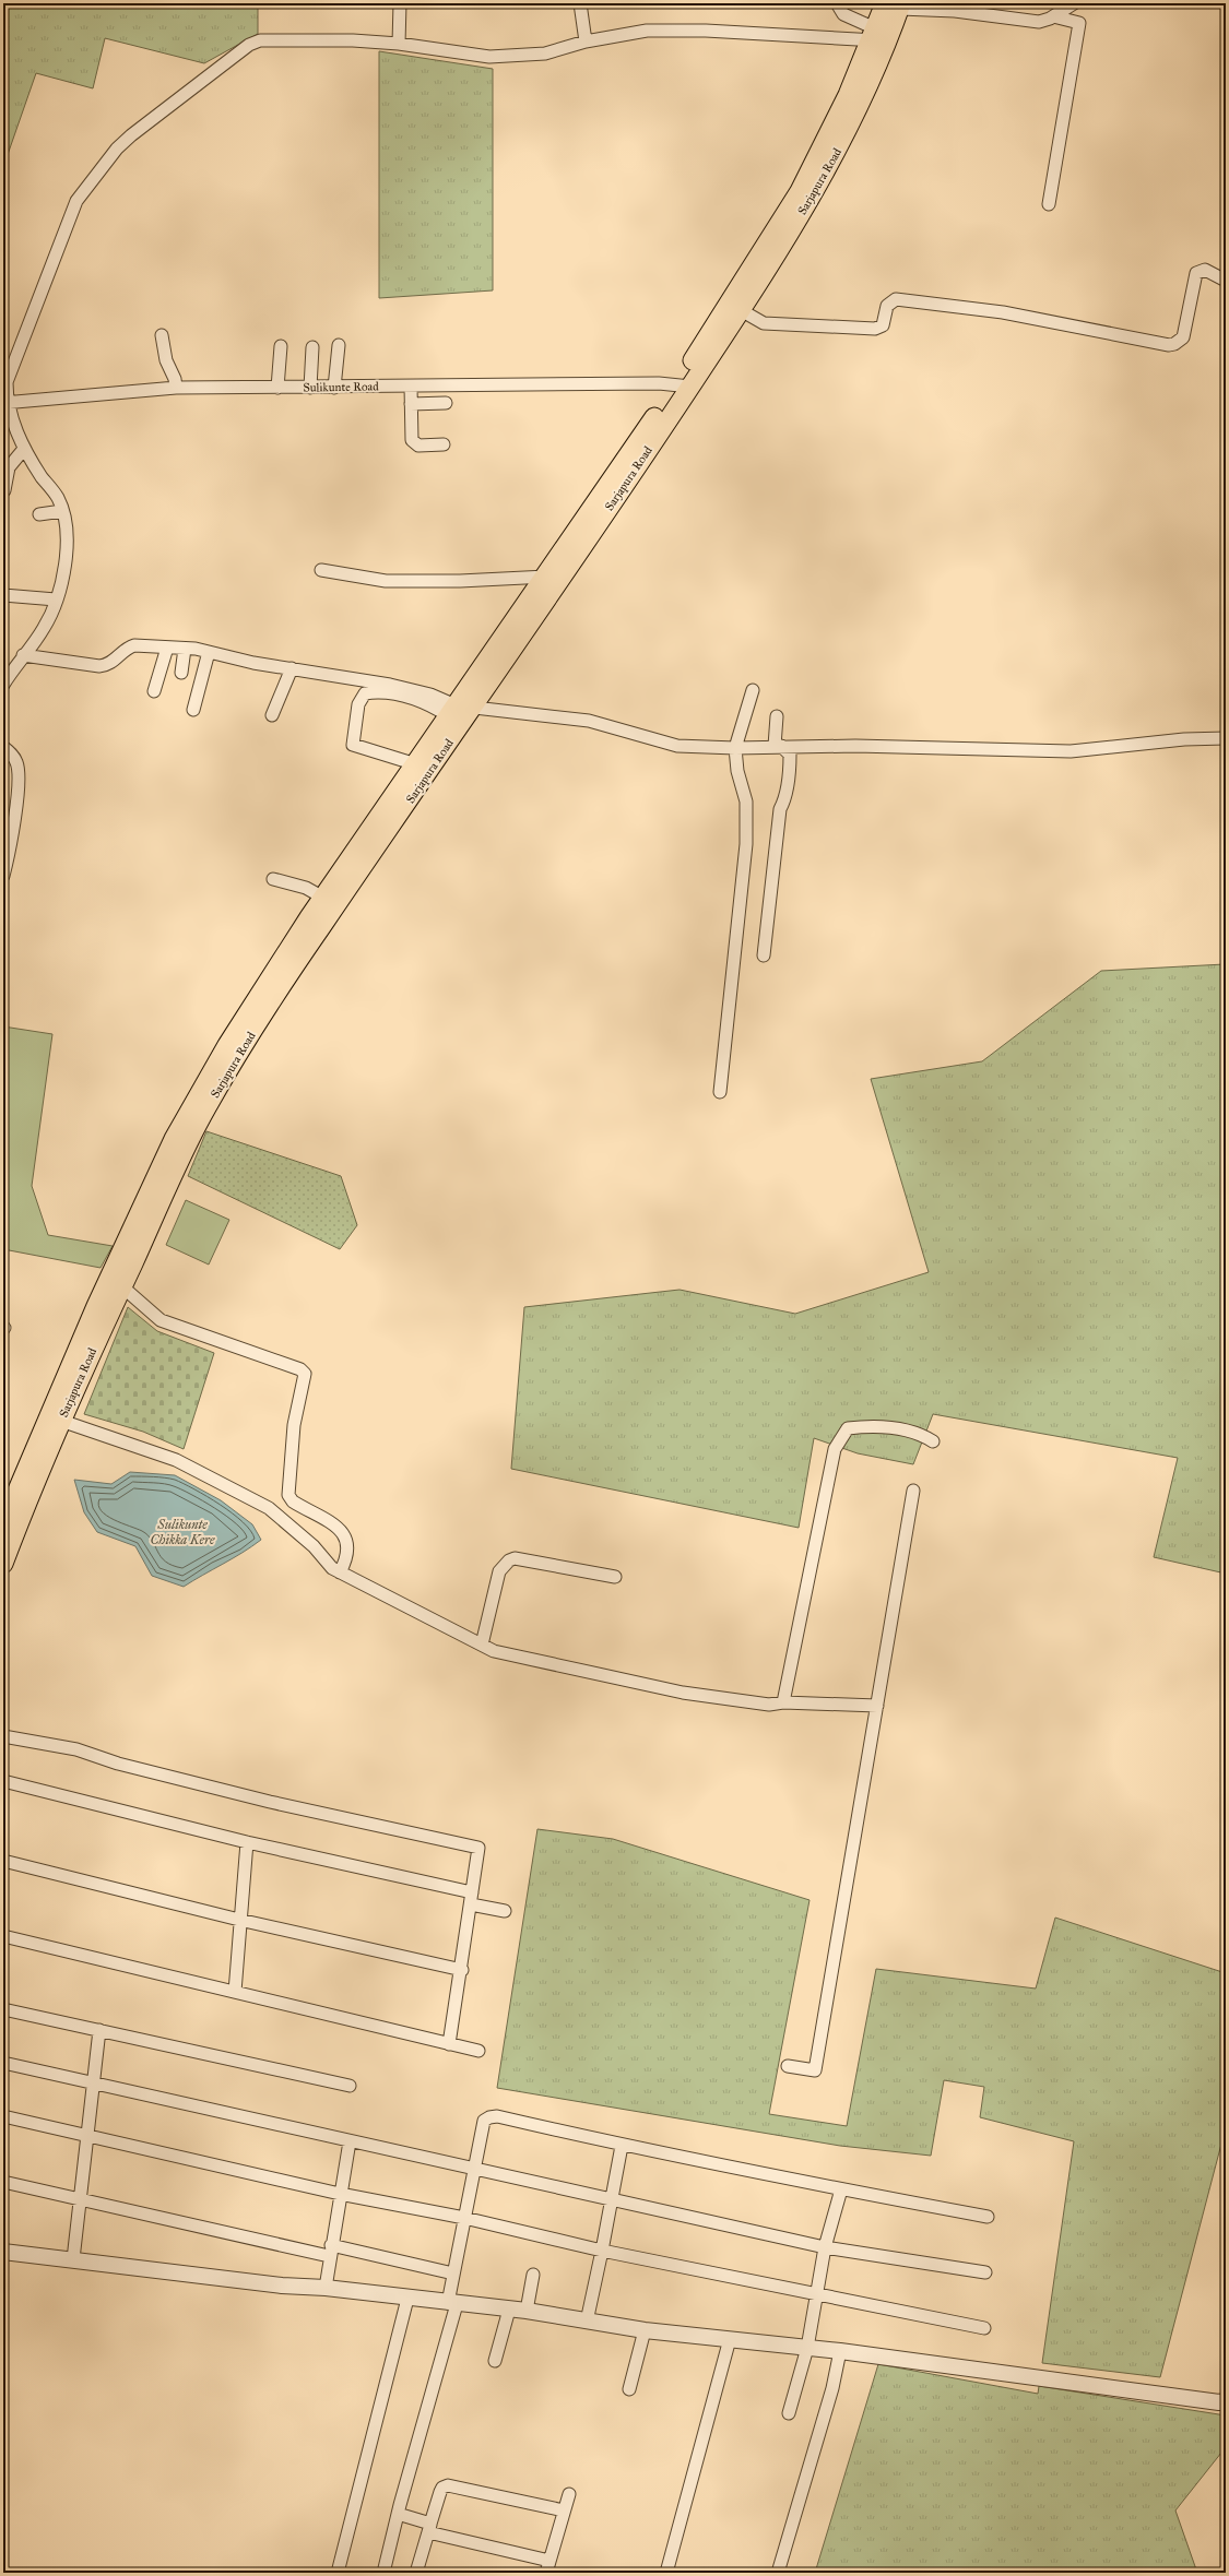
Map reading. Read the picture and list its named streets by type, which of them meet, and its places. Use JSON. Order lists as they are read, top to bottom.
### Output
{
  "streets": {
    "main road": ["Sarjapura Road"],
    "street": ["Sulikunte Road"]
  },
  "crossings": [
    ["Sarjapura Road", "Sulikunte Road"]
  ],
  "water": ["Sulikunte Chikka Kere"]
}
